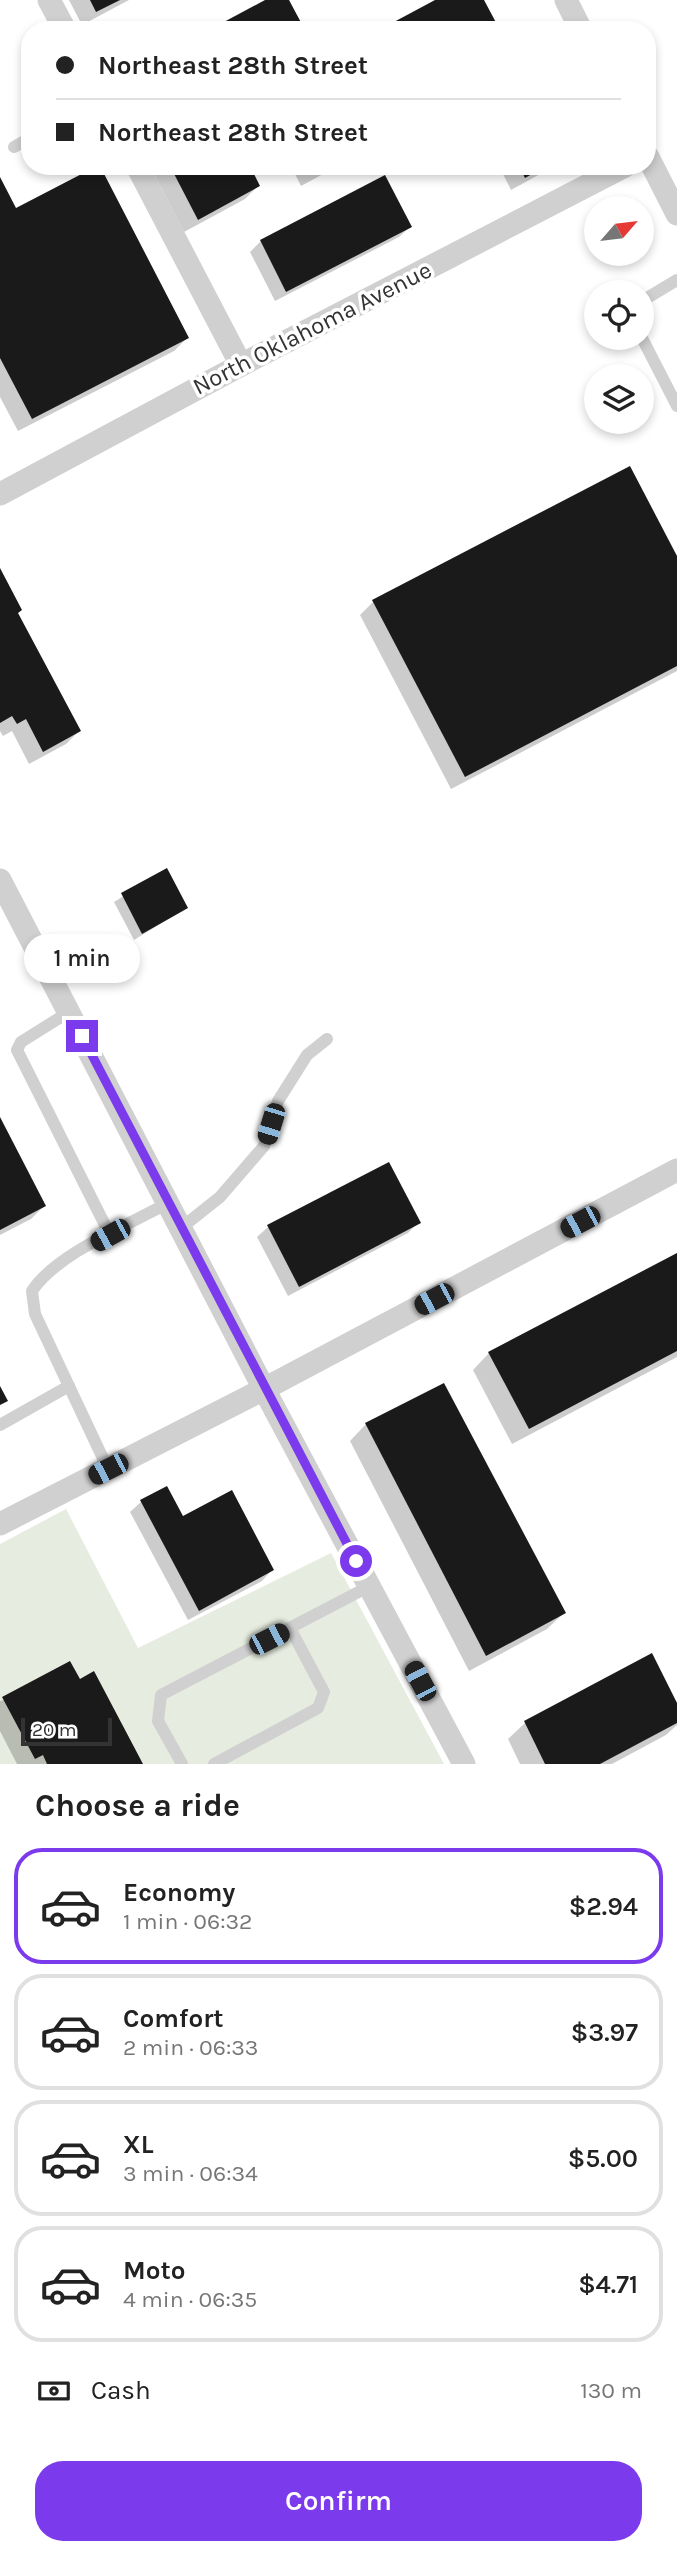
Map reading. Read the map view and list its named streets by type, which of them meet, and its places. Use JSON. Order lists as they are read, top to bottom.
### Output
{
  "streets": {
    "street": ["North Oklahoma Avenue"]
  },
  "scale_bar": "20 m",
  "north": "top right",
  "page": {
    "banner": ["Northeast 28th Street", "Northeast 28th Street"],
    "bubble": "1 min",
    "scale": "20 m",
    "heading": "Choose a ride",
    "list": [
      {
        "name": "Economy",
        "note": "1 min · 06:32",
        "value": "$2.94"
      },
      {
        "name": "Comfort",
        "note": "2 min · 06:33",
        "value": "$3.97"
      },
      {
        "name": "XL",
        "note": "3 min · 06:34",
        "value": "$5.00"
      },
      {
        "name": "Moto",
        "note": "4 min · 06:35",
        "value": "$4.71"
      }
    ],
    "pay": ["Cash", "130 m"],
    "buttons": "Confirm"
  }
}
